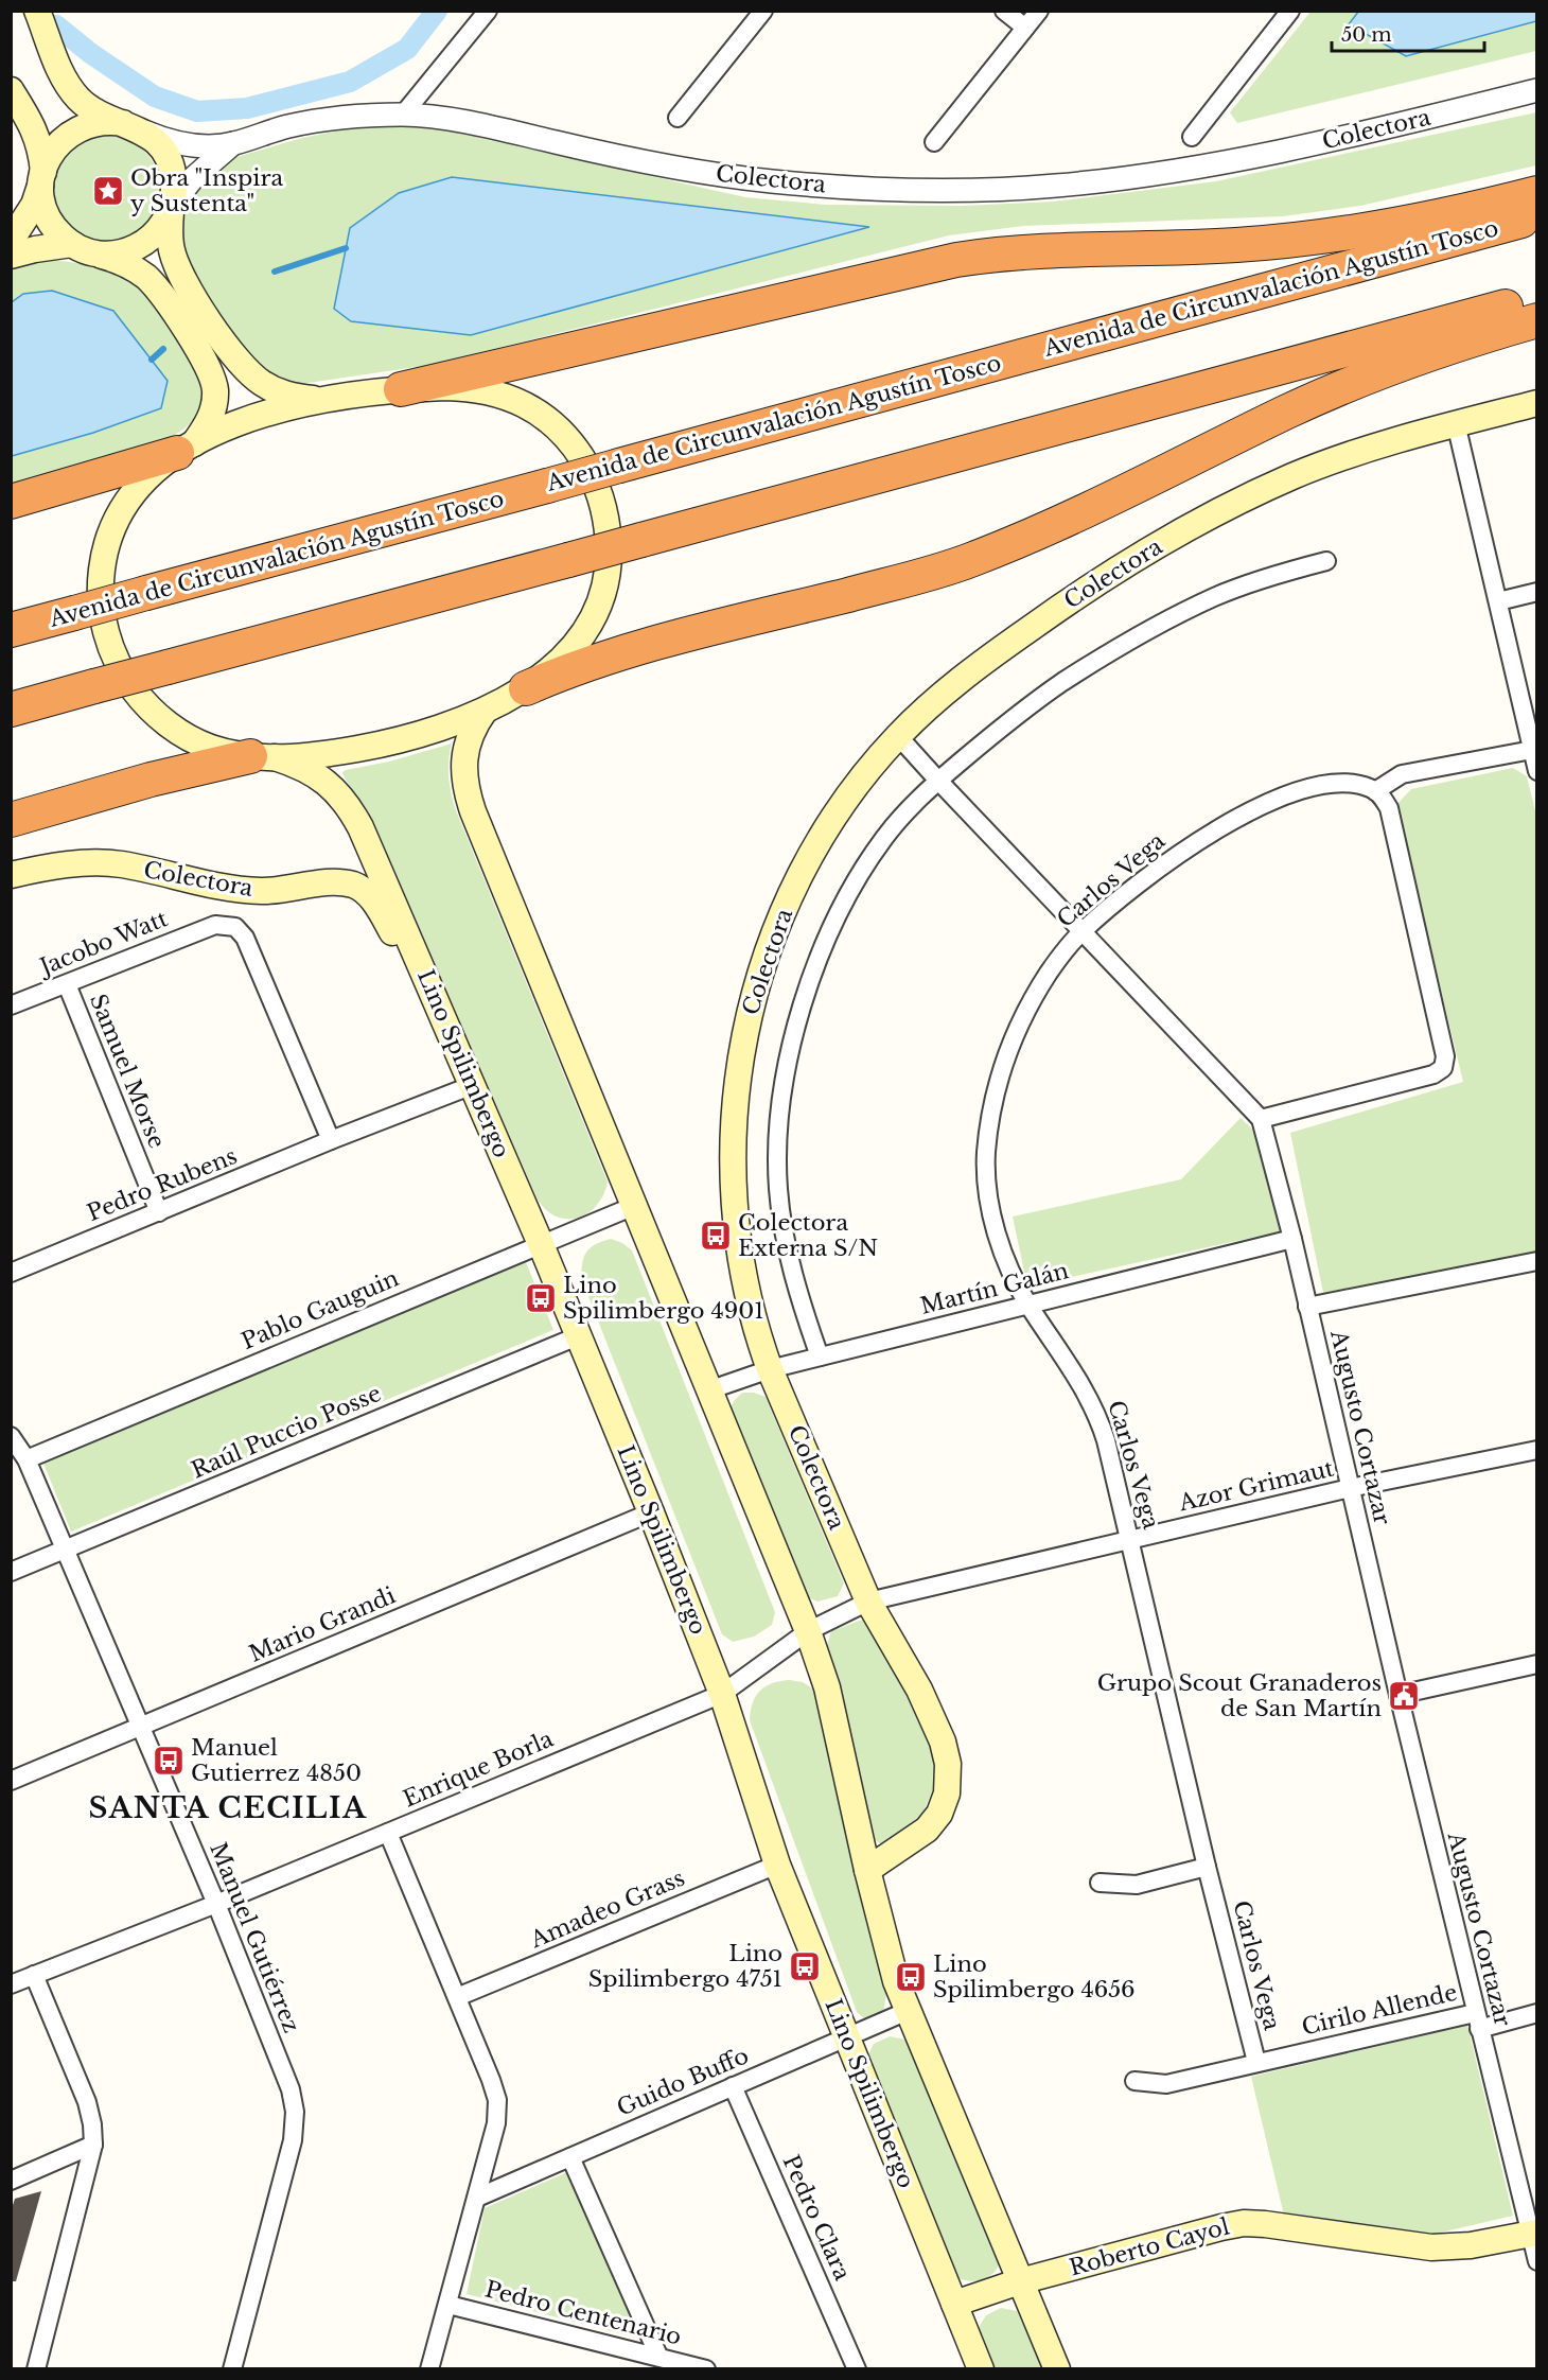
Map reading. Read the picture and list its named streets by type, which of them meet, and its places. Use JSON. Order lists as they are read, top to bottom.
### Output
{
  "streets": {
    "highway": ["Avenida de Circunvalación Agustín Tosco"],
    "main road": ["Colectora", "Lino Spilimbergo", "Roberto Cayol"],
    "street": [
      "Carlos Vega",
      "Jacobo Watt",
      "Samuel Morse",
      "Pedro Rubens",
      "Martín Galán",
      "Pablo Gauguin",
      "Augusto Cortazar",
      "Raúl Puccio Posse",
      "Azor Grimaut",
      "Mario Grandi",
      "Enrique Borla",
      "Amadeo Grass",
      "Manuel Gutiérrez",
      "Cirilo Allende",
      "Guido Buffo",
      "Pedro Clara",
      "Pedro Centenario"
    ]
  },
  "crossings": [
    ["Colectora", "Lino Spilimbergo"],
    ["Colectora", "Martín Galán"],
    ["Colectora", "Augusto Cortazar"],
    ["Colectora", "Azor Grimaut"],
    ["Carlos Vega", "Martín Galán"],
    ["Carlos Vega", "Augusto Cortazar"],
    ["Carlos Vega", "Azor Grimaut"],
    ["Carlos Vega", "Cirilo Allende"],
    ["Jacobo Watt", "Samuel Morse"],
    ["Jacobo Watt", "Pedro Rubens"],
    ["Lino Spilimbergo", "Pedro Rubens"],
    ["Lino Spilimbergo", "Pablo Gauguin"],
    ["Lino Spilimbergo", "Raúl Puccio Posse"],
    ["Lino Spilimbergo", "Mario Grandi"],
    ["Lino Spilimbergo", "Enrique Borla"],
    ["Lino Spilimbergo", "Amadeo Grass"],
    ["Lino Spilimbergo", "Guido Buffo"],
    ["Lino Spilimbergo", "Roberto Cayol"],
    ["Samuel Morse", "Pedro Rubens"],
    ["Martín Galán", "Augusto Cortazar"],
    ["Pablo Gauguin", "Manuel Gutiérrez"],
    ["Augusto Cortazar", "Azor Grimaut"],
    ["Augusto Cortazar", "Cirilo Allende"],
    ["Augusto Cortazar", "Roberto Cayol"],
    ["Raúl Puccio Posse", "Manuel Gutiérrez"],
    ["Azor Grimaut", "Enrique Borla"],
    ["Mario Grandi", "Manuel Gutiérrez"],
    ["Enrique Borla", "Manuel Gutiérrez"],
    ["Guido Buffo", "Pedro Clara"]
  ],
  "districts": ["SANTA CECILIA"],
  "places": {
    "place": ["Obra \"Inspira y Sustenta\""],
    "bus stop": [
      "Colectora Externa S/N",
      "Lino Spilimbergo 4901",
      "Manuel Gutierrez 4850",
      "Lino Spilimbergo 4751",
      "Lino Spilimbergo 4656"
    ],
    "public building": ["Grupo Scout Granaderos de San Martín"]
  },
  "scale_bar": "50 m"
}
